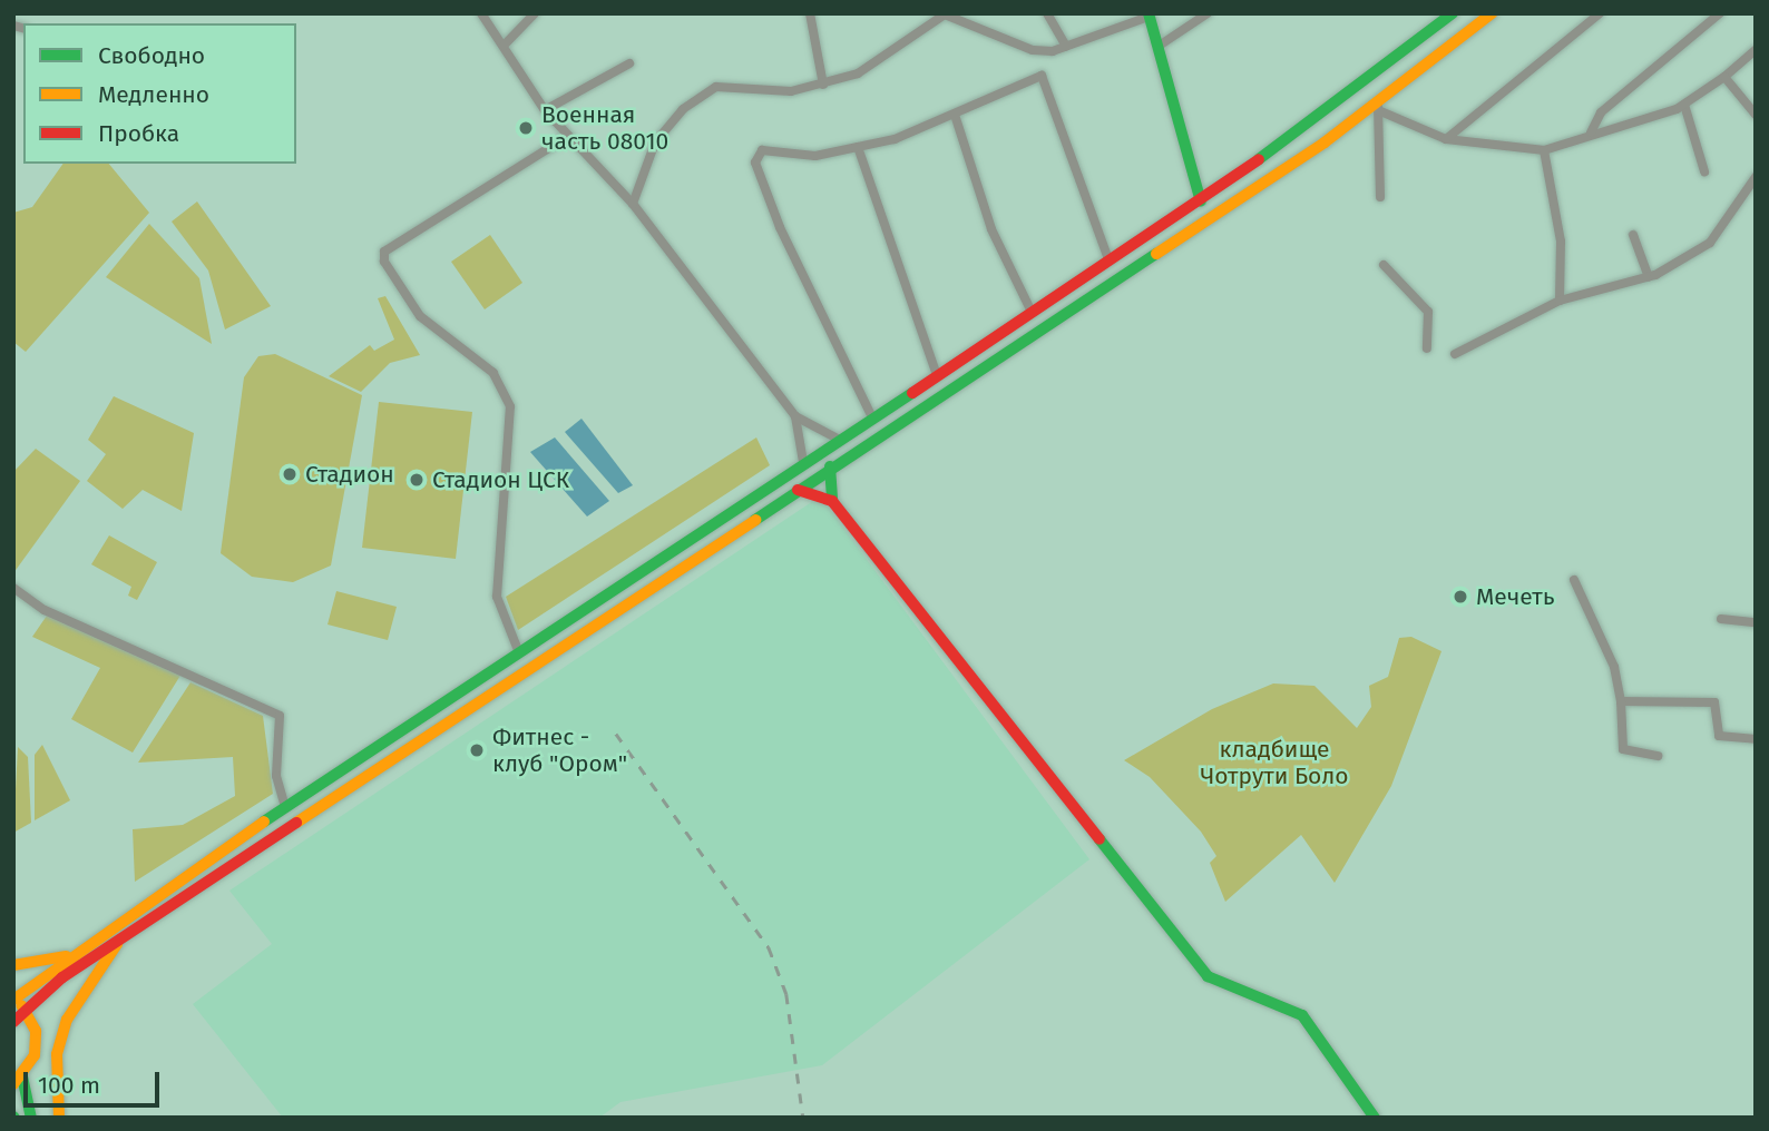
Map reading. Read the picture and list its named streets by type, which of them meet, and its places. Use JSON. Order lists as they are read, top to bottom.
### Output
{
  "parks": ["кладбище Чотрути Боло"],
  "places": [
    "Военная часть 08010",
    "Стадион",
    "Стадион ЦСК",
    "Мечеть",
    "Фитнес - клуб \"Ором\""
  ],
  "legend": ["Свободно", "Медленно", "Пробка"],
  "scale_bar": "100 m"
}
